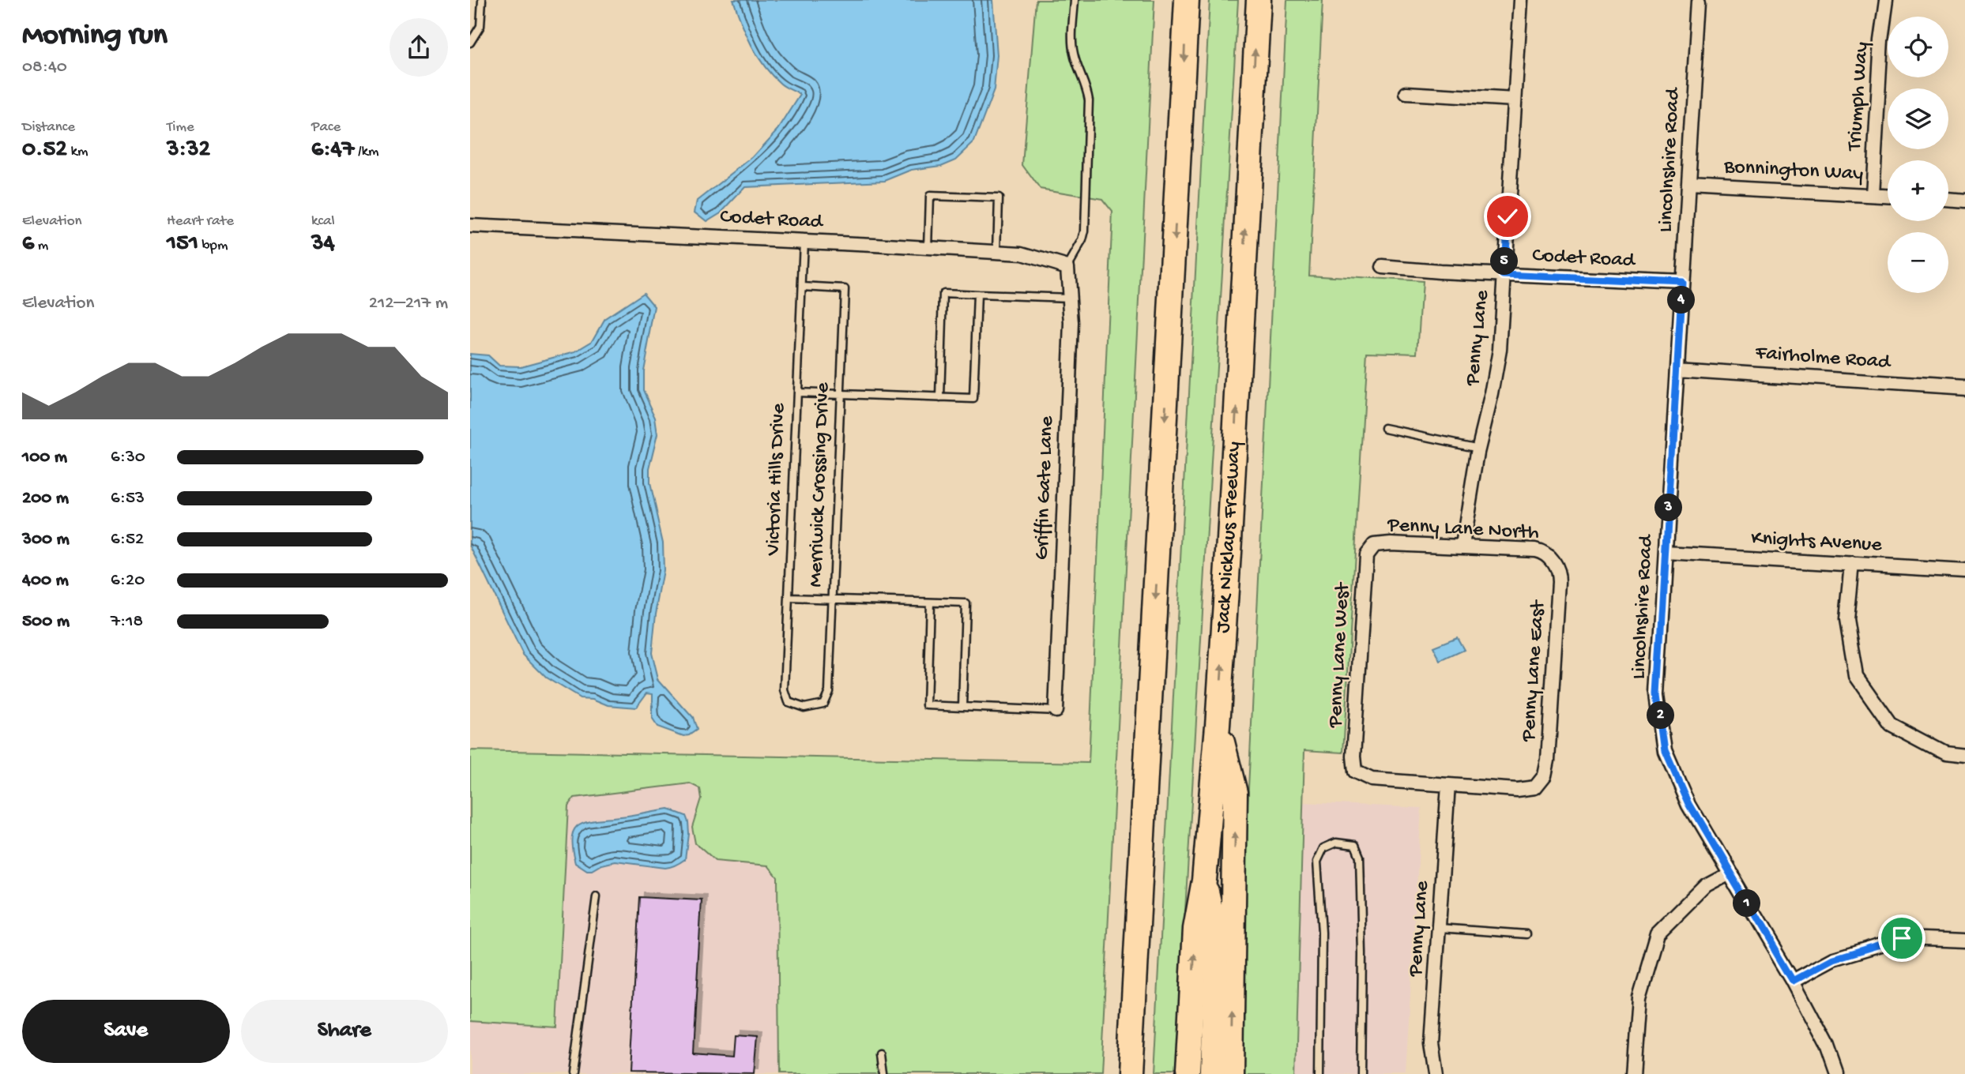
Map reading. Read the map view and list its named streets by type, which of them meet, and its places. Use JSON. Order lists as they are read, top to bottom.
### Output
{
  "streets": {
    "highway": ["Jack Nicklaus Freeway"],
    "street": [
      "Triumph Way",
      "Lincolnshire Road",
      "Bonnington Way",
      "Codet Road",
      "Penny Lane",
      "Fairholme Road",
      "Griffin Gate Lane",
      "Penny Lane North",
      "Knights Avenue",
      "Penny Lane West",
      "Penny Lane East"
    ],
    "lane": ["Victoria Hills Drive", "Merriwick Crossing Drive"]
  },
  "crossings": [
    ["Triumph Way", "Bonnington Way"],
    ["Lincolnshire Road", "Bonnington Way"],
    ["Lincolnshire Road", "Codet Road"],
    ["Lincolnshire Road", "Fairholme Road"],
    ["Lincolnshire Road", "Knights Avenue"],
    ["Codet Road", "Penny Lane"],
    ["Codet Road", "Victoria Hills Drive"],
    ["Codet Road", "Griffin Gate Lane"],
    ["Penny Lane", "Penny Lane North"],
    ["Penny Lane", "Penny Lane West"],
    ["Penny Lane", "Penny Lane East"],
    ["Victoria Hills Drive", "Merriwick Crossing Drive"],
    ["Penny Lane North", "Penny Lane West"],
    ["Penny Lane North", "Penny Lane East"],
    ["Penny Lane West", "Penny Lane East"]
  ],
  "page": {
    "heading": ["Morning run", "08:40"],
    "map_buttons": ["+", "−"],
    "stats": [
      ["Distance", "0.52 km"],
      ["Time", "3:32"],
      ["Pace", "6:47 /km"],
      ["Elevation", "6 m"],
      ["Heart rate", "151 bpm"],
      ["kcal", "34"]
    ],
    "pins": [
      "5",
      "4",
      "3",
      "2",
      "1"
    ],
    "chart": ["Elevation", "212–217 m"],
    "list": [
      {
        "name": "100 m",
        "note": "6:30"
      },
      {
        "name": "200 m",
        "note": "6:53"
      },
      {
        "name": "300 m",
        "note": "6:52"
      },
      {
        "name": "400 m",
        "note": "6:20"
      },
      {
        "name": "500 m",
        "note": "7:18"
      }
    ],
    "buttons": ["Save", "Share"]
  }
}
